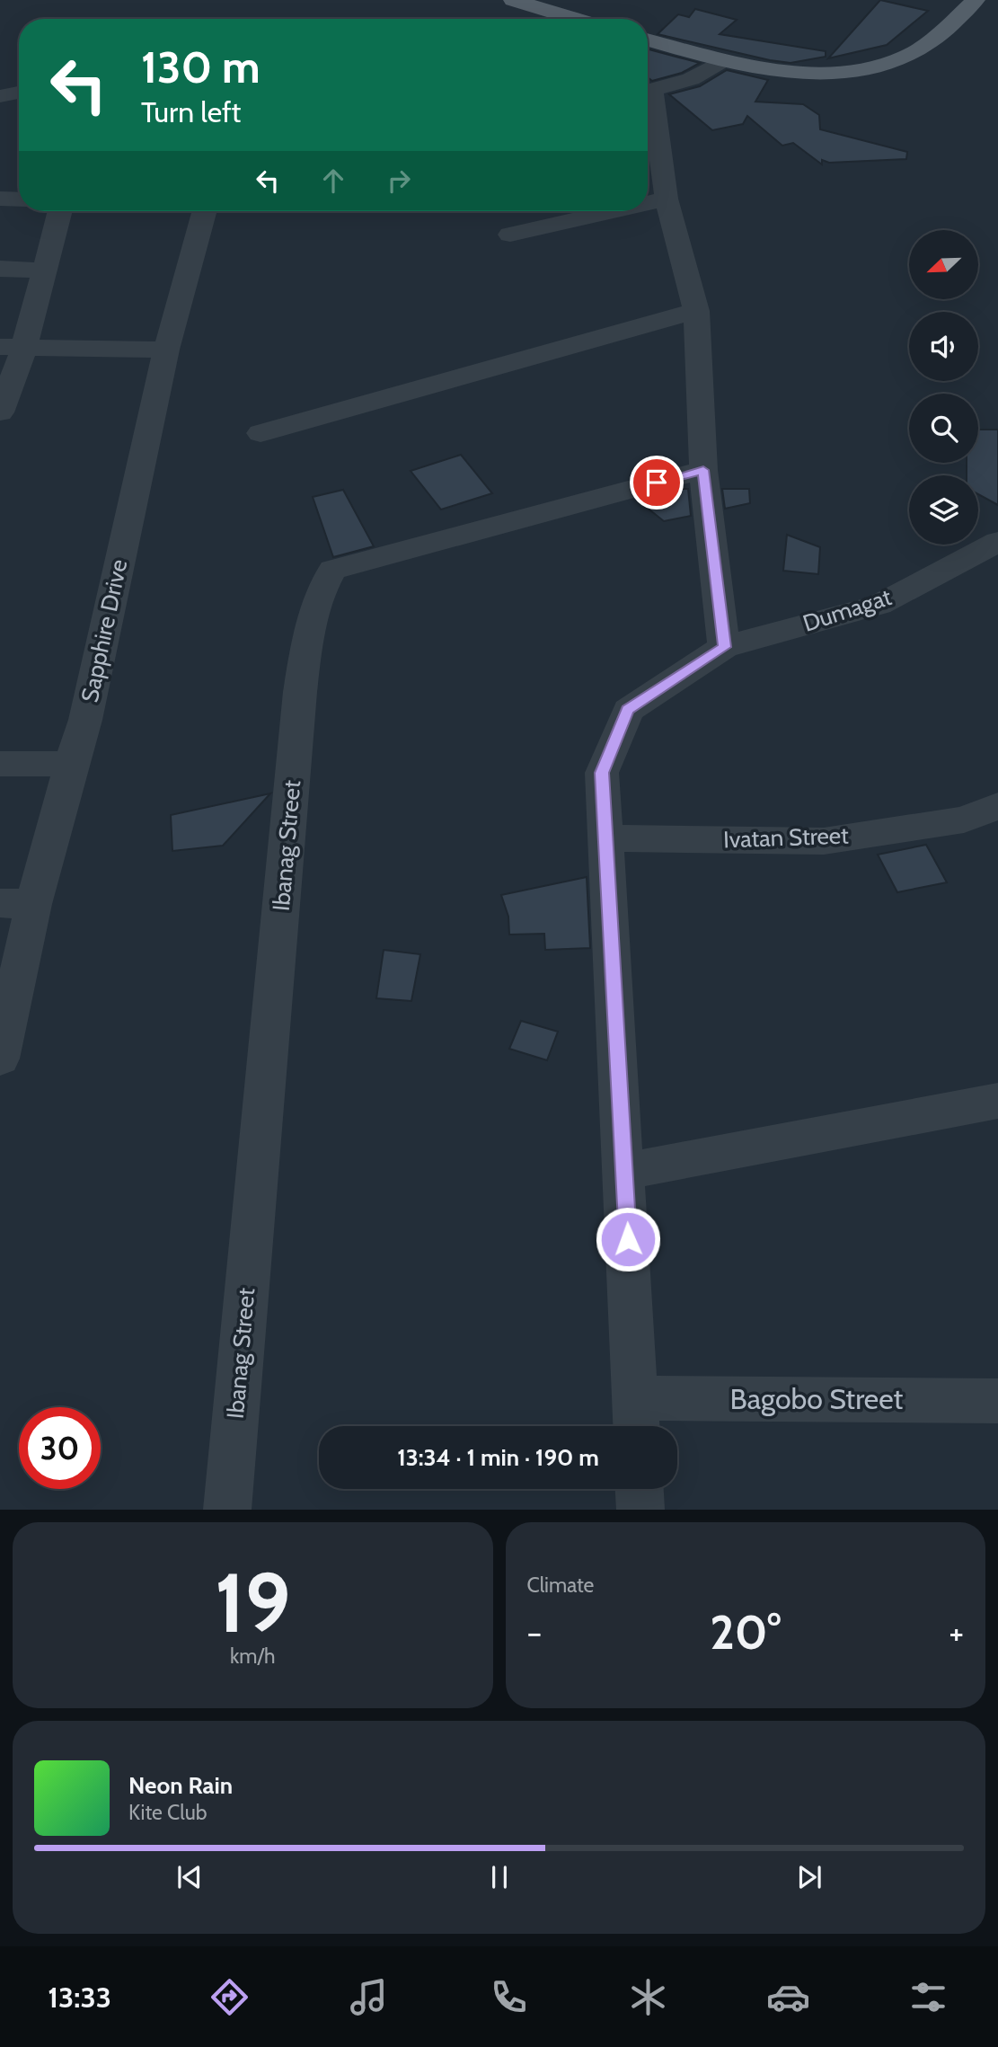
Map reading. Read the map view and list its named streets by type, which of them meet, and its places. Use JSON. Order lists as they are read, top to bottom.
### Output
{
  "streets": {
    "street": [
      "Dumagat",
      "Sapphire Drive",
      "Ivatan Street",
      "Ibanag Street",
      "Bagobo Street"
    ]
  },
  "crossings": [
    ["Dumagat", "Ivatan Street"],
    ["Dumagat", "Bagobo Street"]
  ],
  "north": "bottom left",
  "page": {
    "turn": ["130 m", "Turn left"],
    "limit": "30",
    "trip": "13:34 · 1 min · 190 m",
    "tile": [
      ["19", "km/h"],
      "Climate"
    ],
    "heat": ["−", "20°", "+"],
    "song": ["Neon Rain", "Kite Club"],
    "tabs": "13:33"
  }
}
